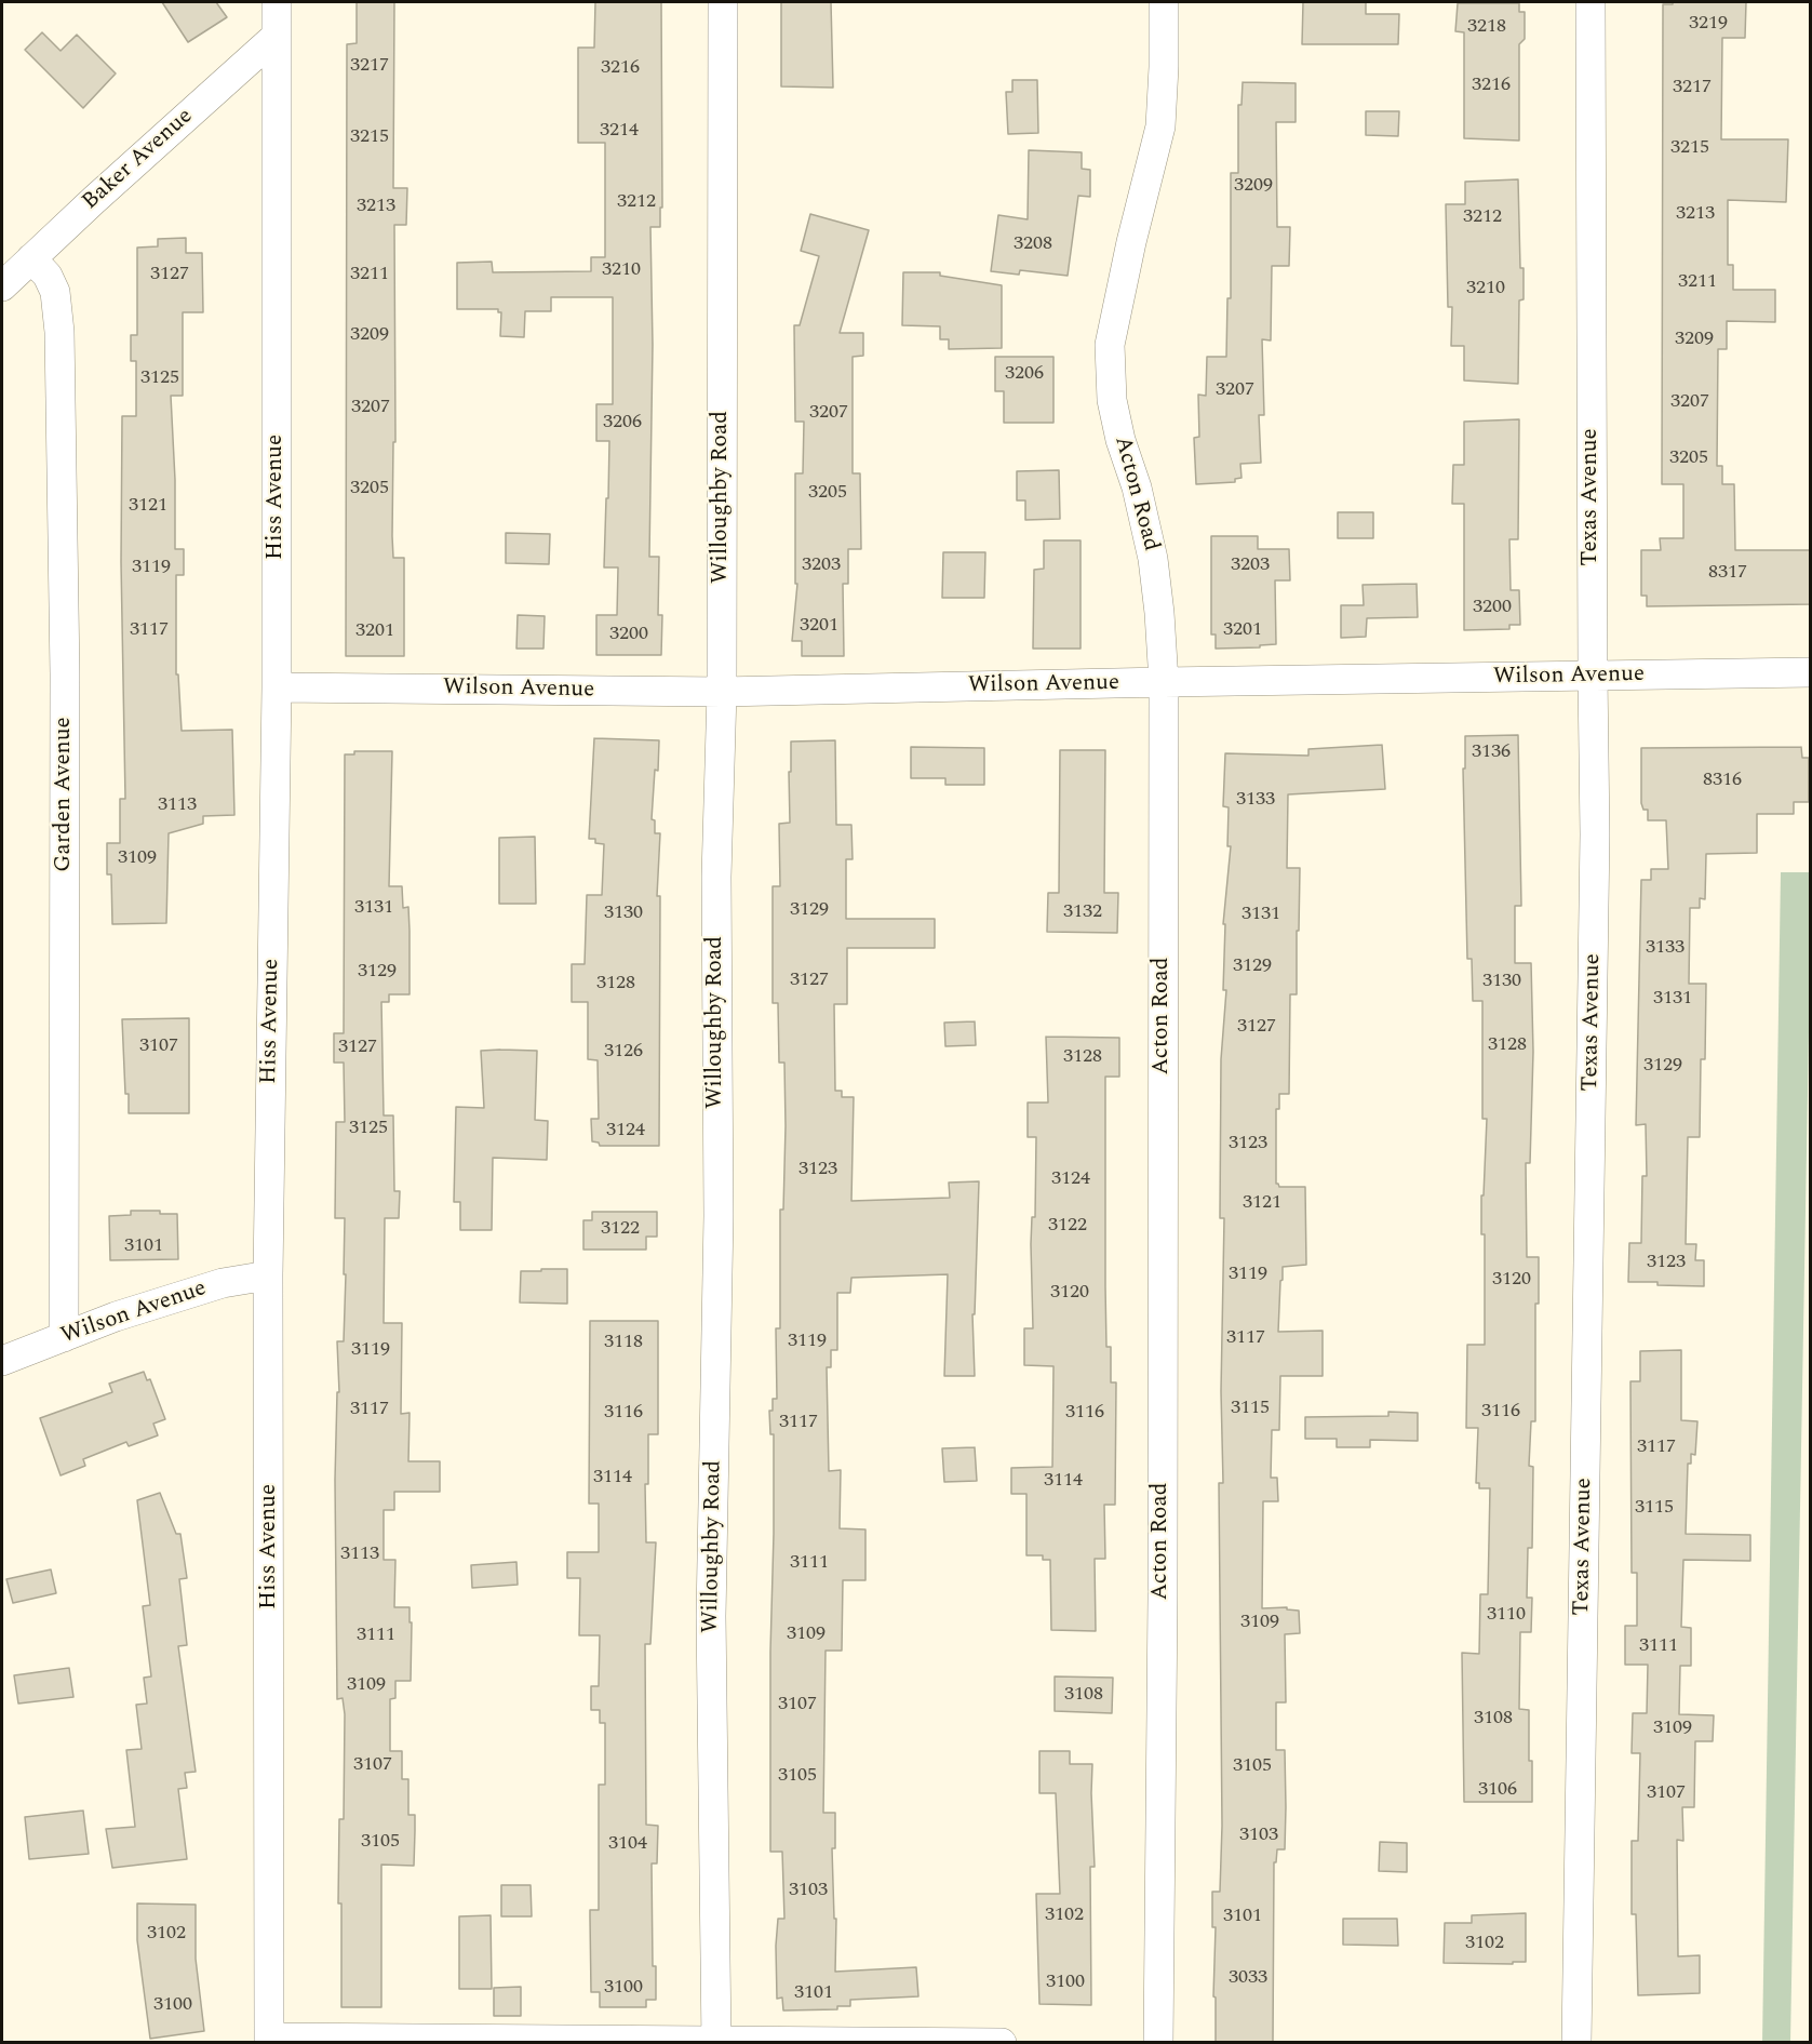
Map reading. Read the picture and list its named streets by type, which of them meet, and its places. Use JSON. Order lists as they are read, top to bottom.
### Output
{
  "streets": {
    "street": [
      "Baker Avenue",
      "Acton Road",
      "Hiss Avenue",
      "Willoughby Road",
      "Texas Avenue",
      "Wilson Avenue",
      "Garden Avenue"
    ]
  },
  "crossings": [
    ["Baker Avenue", "Hiss Avenue"],
    ["Baker Avenue", "Garden Avenue"],
    ["Acton Road", "Wilson Avenue"],
    ["Hiss Avenue", "Wilson Avenue"],
    ["Willoughby Road", "Wilson Avenue"],
    ["Texas Avenue", "Wilson Avenue"],
    ["Wilson Avenue", "Garden Avenue"]
  ],
  "house_numbers": [
    "3219",
    "3218",
    "3217",
    "3216",
    "3216",
    "3217",
    "3214",
    "3215",
    "3215",
    "3209",
    "3212",
    "3213",
    "3213",
    "3212",
    "3208",
    "3210",
    "3127",
    "3211",
    "3211",
    "3210",
    "3209",
    "3209",
    "3206",
    "3125",
    "3207",
    "3207",
    "3207",
    "3207",
    "3206",
    "3205",
    "3205",
    "3205",
    "3121",
    "3203",
    "3203",
    "3119",
    "8317",
    "3200",
    "3201",
    "3117",
    "3201",
    "3201",
    "3200",
    "3136",
    "8316",
    "3133",
    "3113",
    "3109",
    "3131",
    "3129",
    "3132",
    "3130",
    "3131",
    "3133",
    "3129",
    "3129",
    "3127",
    "3130",
    "3128",
    "3131",
    "3127",
    "3128",
    "3107",
    "3127",
    "3126",
    "3128",
    "3129",
    "3125",
    "3124",
    "3123",
    "3123",
    "3124",
    "3121",
    "3122",
    "3122",
    "3101",
    "3123",
    "3119",
    "3120",
    "3120",
    "3117",
    "3119",
    "3118",
    "3119",
    "3115",
    "3117",
    "3116",
    "3116",
    "3116",
    "3117",
    "3117",
    "3114",
    "3114",
    "3115",
    "3113",
    "3111",
    "3110",
    "3109",
    "3109",
    "3111",
    "3111",
    "3109",
    "3108",
    "3107",
    "3108",
    "3109",
    "3107",
    "3105",
    "3105",
    "3106",
    "3107",
    "3103",
    "3105",
    "3104",
    "3103",
    "3102",
    "3101",
    "3102",
    "3102",
    "3033",
    "3100",
    "3100",
    "3101",
    "3100"
  ]
}
